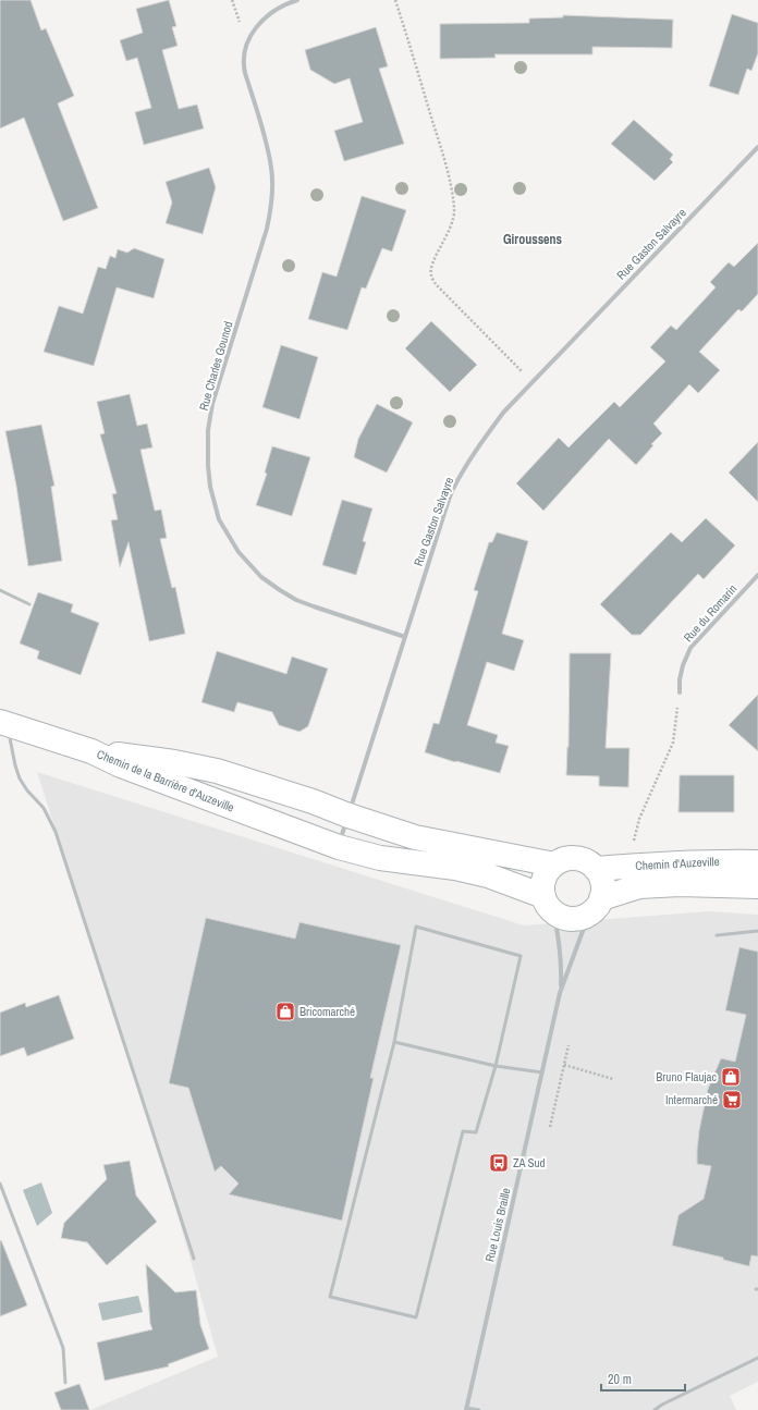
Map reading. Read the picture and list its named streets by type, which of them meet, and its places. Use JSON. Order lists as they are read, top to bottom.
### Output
{
  "streets": {
    "street": [
      "Rue Gaston Salvayre",
      "Rue Charles Gounod",
      "Rue du Romarin",
      "Chemin de la Barrière d'Auzeville",
      "Chemin d'Auzeville",
      "Rue Louis Braille"
    ]
  },
  "crossings": [
    ["Rue Gaston Salvayre", "Rue Charles Gounod"],
    ["Rue Gaston Salvayre", "Chemin de la Barrière d'Auzeville"],
    ["Chemin de la Barrière d'Auzeville", "Chemin d'Auzeville"],
    ["Chemin de la Barrière d'Auzeville", "Rue Louis Braille"],
    ["Chemin d'Auzeville", "Rue Louis Braille"]
  ],
  "districts": ["Giroussens"],
  "places": {
    "shop": ["Bricomarché", "Bruno Flaujac"],
    "supermarket": ["Intermarché"],
    "bus stop": ["ZA Sud"]
  },
  "scale_bar": "20 m"
}
